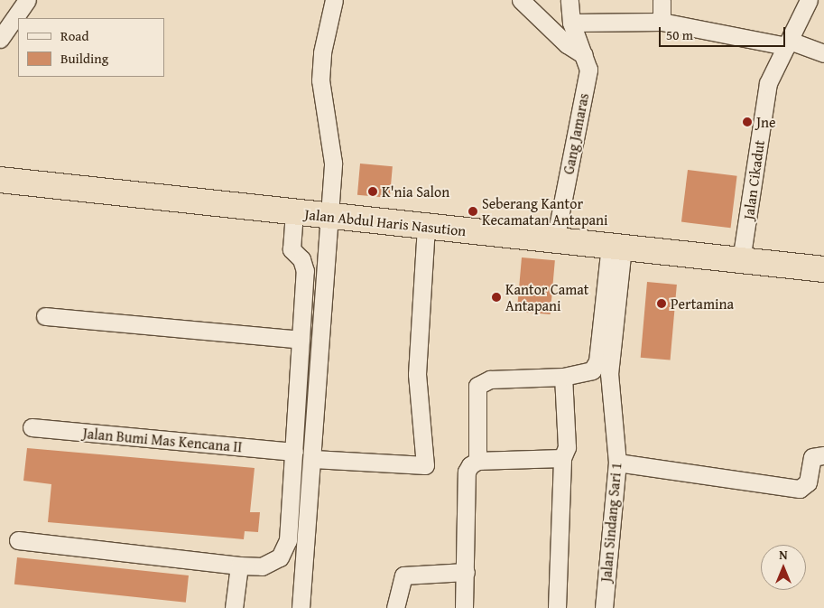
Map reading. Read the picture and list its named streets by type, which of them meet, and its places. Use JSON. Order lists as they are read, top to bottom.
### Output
{
  "streets": {
    "highway": ["Jalan Abdul Haris Nasution"],
    "street": [
      "Gang Jamaras",
      "Jalan Cikadut",
      "Jalan Bumi Mas Kencana II",
      "Jalan Sindang Sari 1"
    ]
  },
  "crossings": [
    ["Gang Jamaras", "Jalan Abdul Haris Nasution"],
    ["Jalan Cikadut", "Jalan Abdul Haris Nasution"],
    ["Jalan Abdul Haris Nasution", "Jalan Sindang Sari 1"]
  ],
  "places": [
    "Jne",
    "K'nia Salon",
    "Seberang Kantor Kecamatan Antapani",
    "Kantor Camat Antapani",
    "Pertamina"
  ],
  "legend": ["Road", "Building"],
  "scale_bar": "50 m",
  "north": "top"
}
